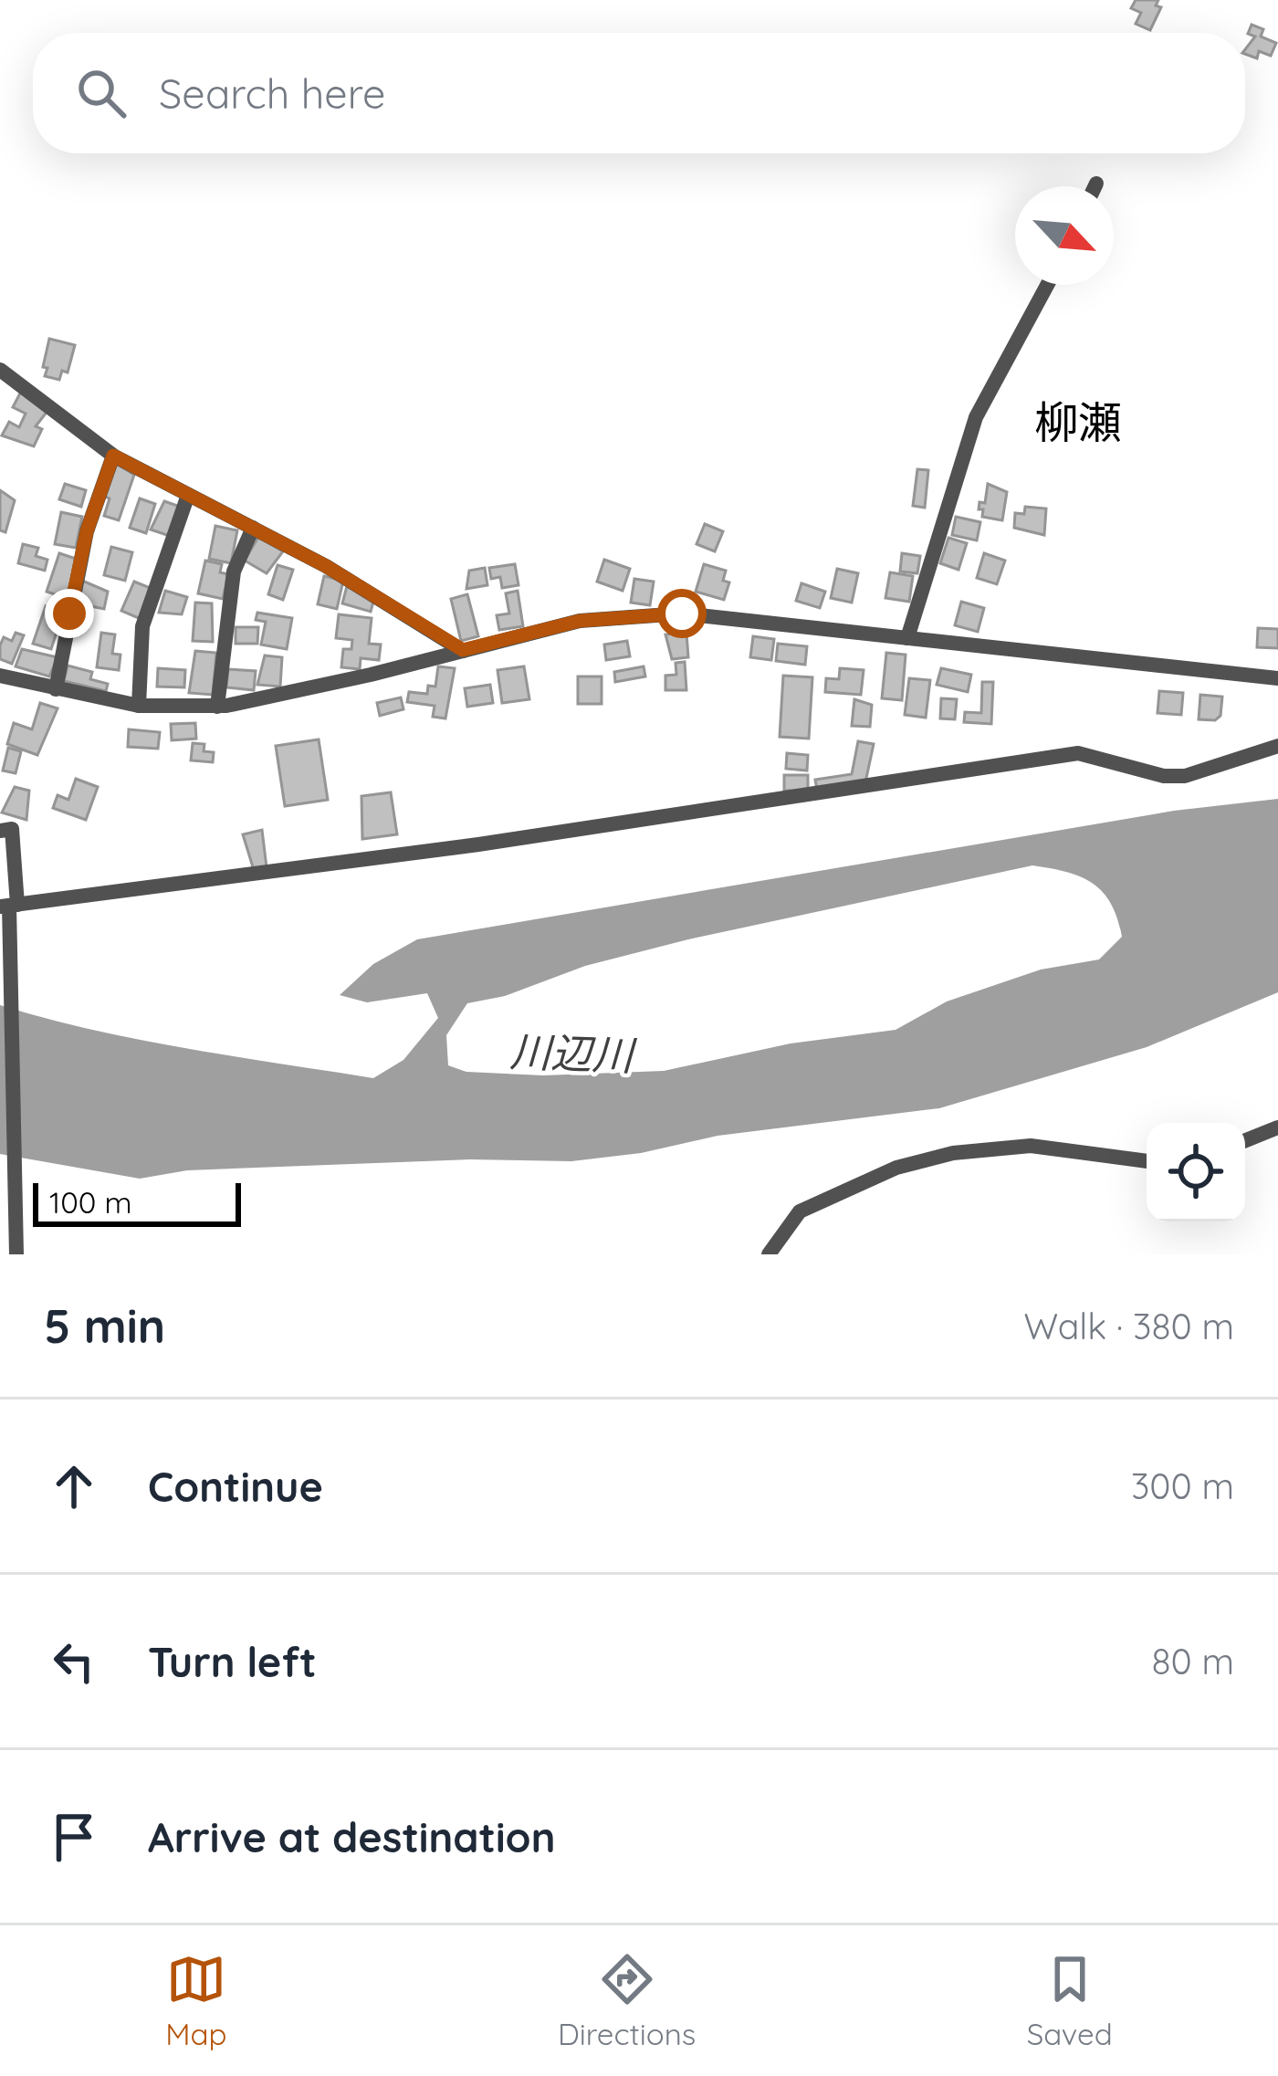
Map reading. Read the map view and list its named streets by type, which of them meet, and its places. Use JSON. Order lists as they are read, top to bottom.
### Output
{
  "districts": ["柳瀬"],
  "water": ["川辺川"],
  "scale_bar": "100 m",
  "north": "bottom right",
  "page": {
    "search": "Search here",
    "scale": "100 m",
    "heading": ["5 min", "Walk · 380 m"],
    "list": [
      ["Continue", "300 m"],
      ["Turn left", "80 m"],
      "Arrive at destination"
    ],
    "nav": ["Map", "Directions", "Saved"]
  }
}
